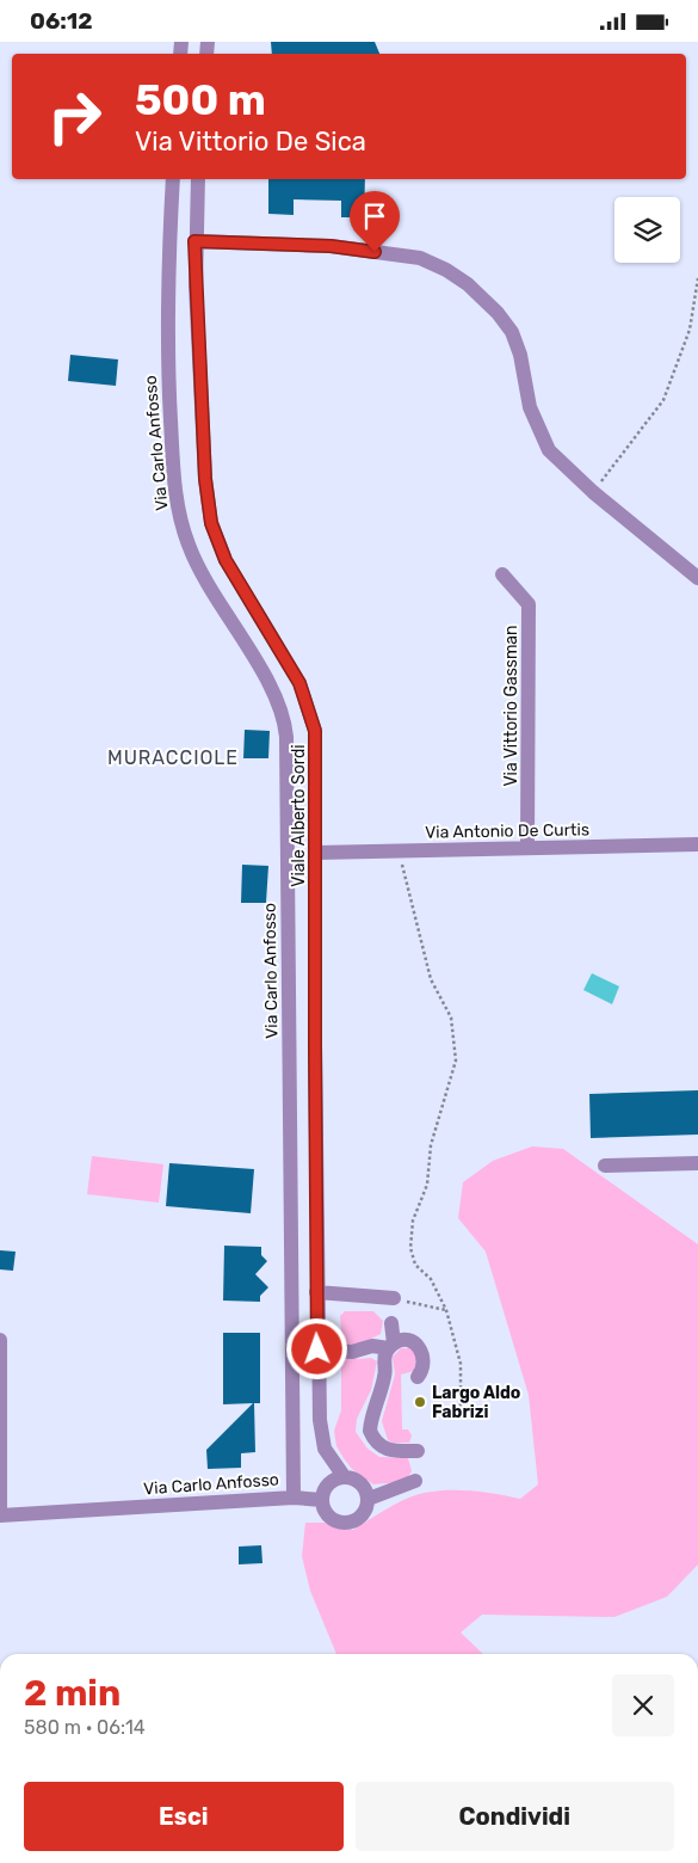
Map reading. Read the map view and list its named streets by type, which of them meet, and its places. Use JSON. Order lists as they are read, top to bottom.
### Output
{
  "streets": {
    "street": [
      "Via Carlo Anfosso",
      "Via Vittorio Gassman",
      "Viale Alberto Sordi",
      "Via Antonio De Curtis"
    ]
  },
  "crossings": [
    ["Via Vittorio Gassman", "Via Antonio De Curtis"],
    ["Viale Alberto Sordi", "Via Antonio De Curtis"]
  ],
  "districts": ["MURACCIOLE"],
  "places": ["Largo Aldo Fabrizi"],
  "page": {
    "status": "06:12",
    "turn": ["500 m", "Via Vittorio De Sica"],
    "heading": ["2 min", "580 m · 06:14"],
    "buttons": ["Esci", "Condividi"]
  }
}
